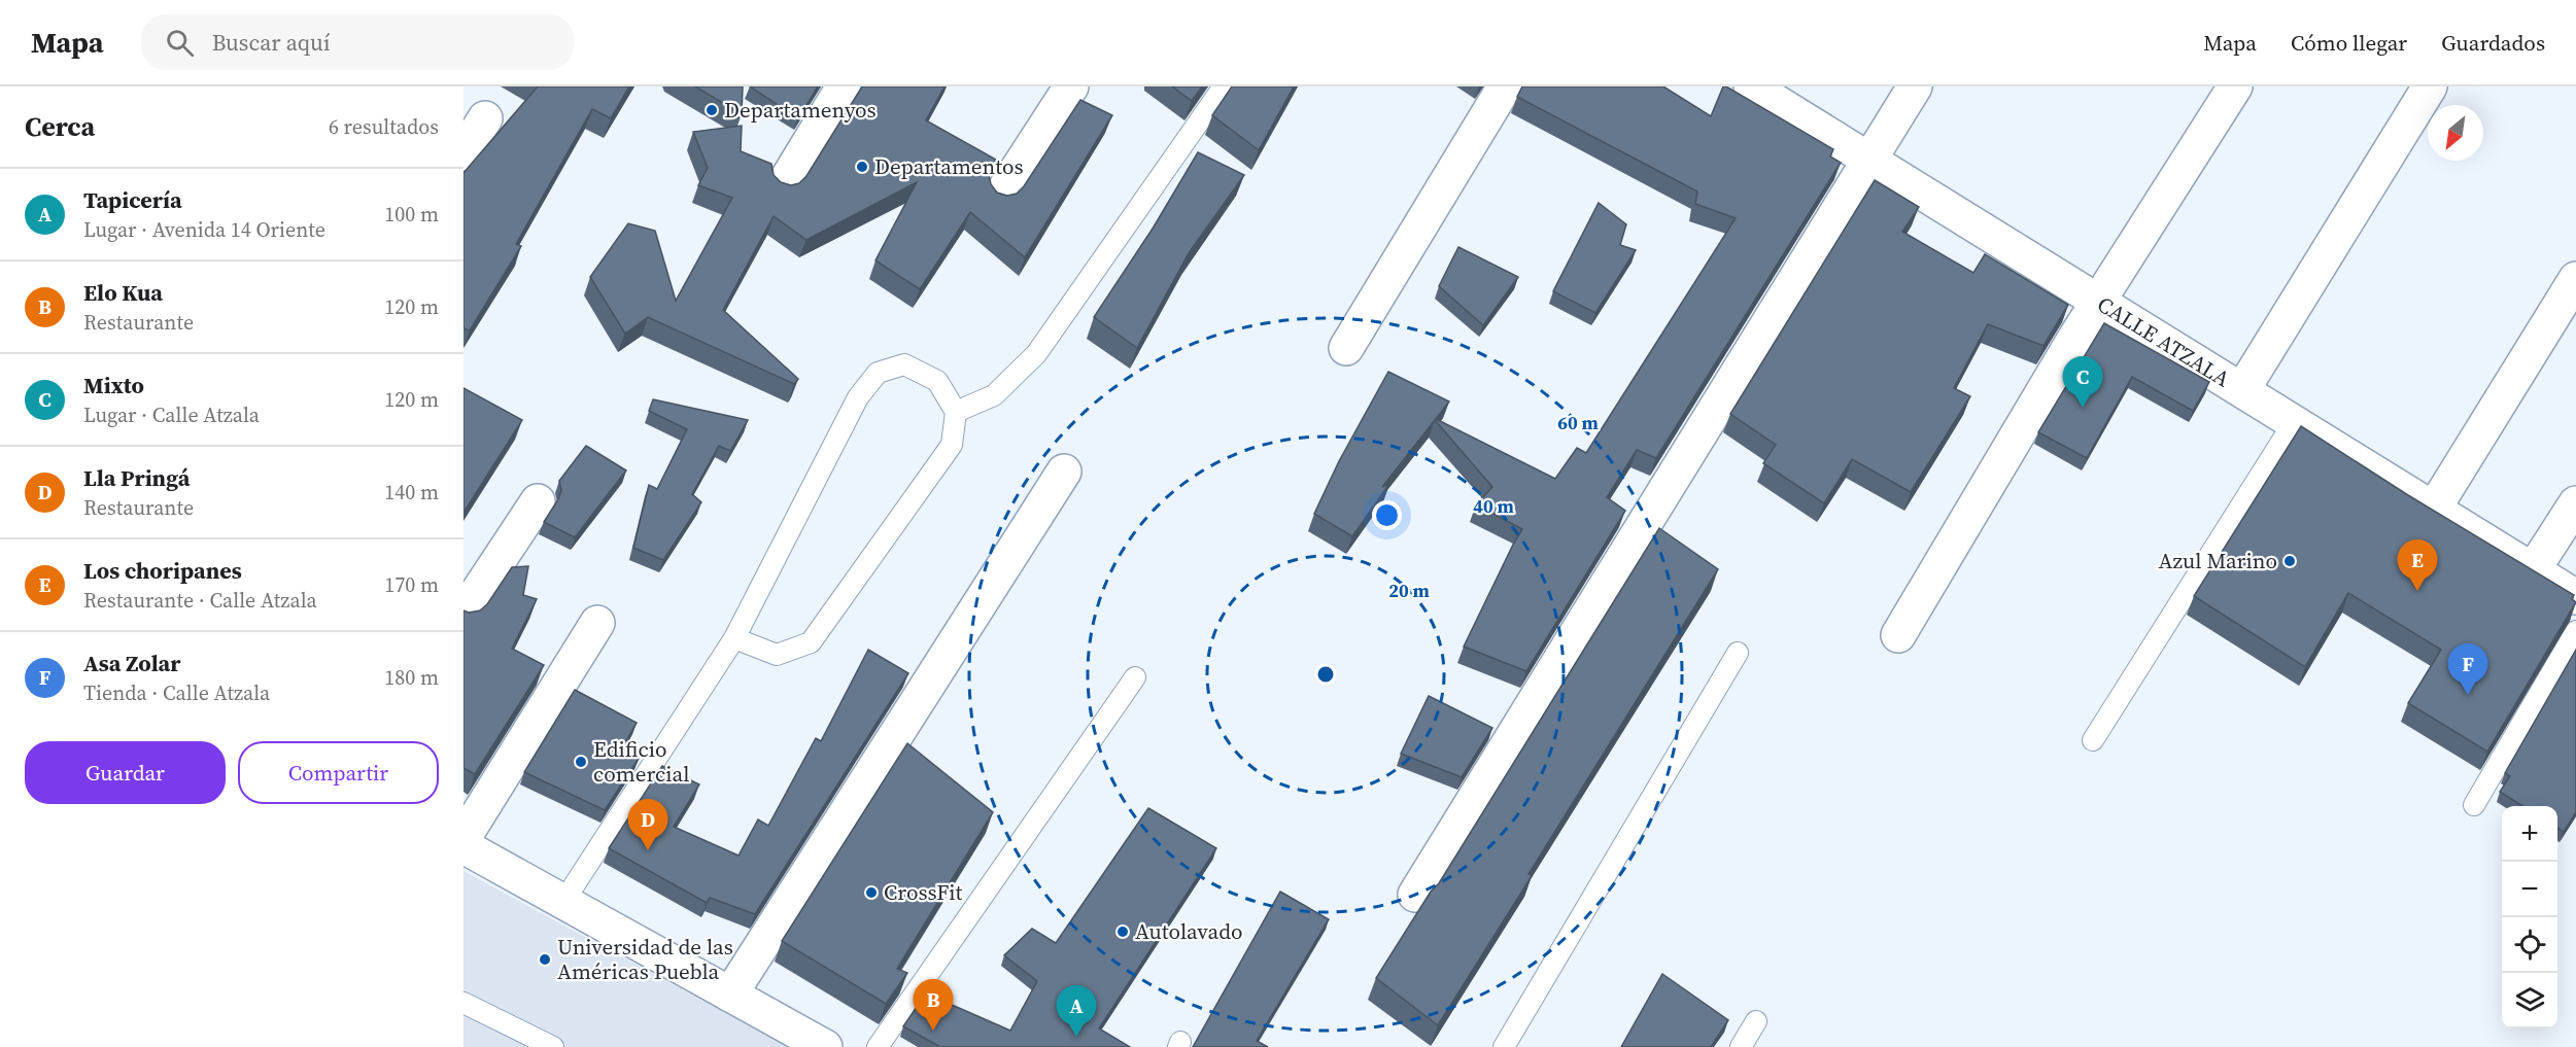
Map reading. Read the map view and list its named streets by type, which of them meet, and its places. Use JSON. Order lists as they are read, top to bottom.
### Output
{
  "streets": {
    "street": ["CALLE ATZALA"]
  },
  "places": [
    "Departamenyos",
    "Departamentos",
    "Azul Marino",
    "Edificio comercial",
    "CrossFit",
    "Autolavado",
    "Universidad de las Américas Puebla"
  ],
  "north": "bottom left",
  "page": {
    "header": "Mapa",
    "search": "Buscar aquí",
    "nav": ["Mapa", "Cómo llegar", "Guardados"],
    "heading": ["Cerca", "6 resultados"],
    "list": [
      {
        "mark": "A",
        "name": "Tapicería",
        "note": "Lugar · Avenida 14 Oriente",
        "value": "100 m"
      },
      {
        "mark": "B",
        "name": "Elo Kua",
        "note": "Restaurante",
        "value": "120 m"
      },
      {
        "mark": "C",
        "name": "Mixto",
        "note": "Lugar · Calle Atzala",
        "value": "120 m"
      },
      {
        "mark": "D",
        "name": "Lla Pringá",
        "note": "Restaurante",
        "value": "140 m"
      },
      {
        "mark": "E",
        "name": "Los choripanes",
        "note": "Restaurante · Calle Atzala",
        "value": "170 m"
      },
      {
        "mark": "F",
        "name": "Asa Zolar",
        "note": "Tienda · Calle Atzala",
        "value": "180 m"
      }
    ],
    "pins": [
      "C",
      "E",
      "F",
      "D",
      "B",
      "A"
    ],
    "buttons": ["Guardar", "Compartir"],
    "map_buttons": ["+", "−"]
  },
  "rings": ["60 m", "40 m", "20 m"]
}
